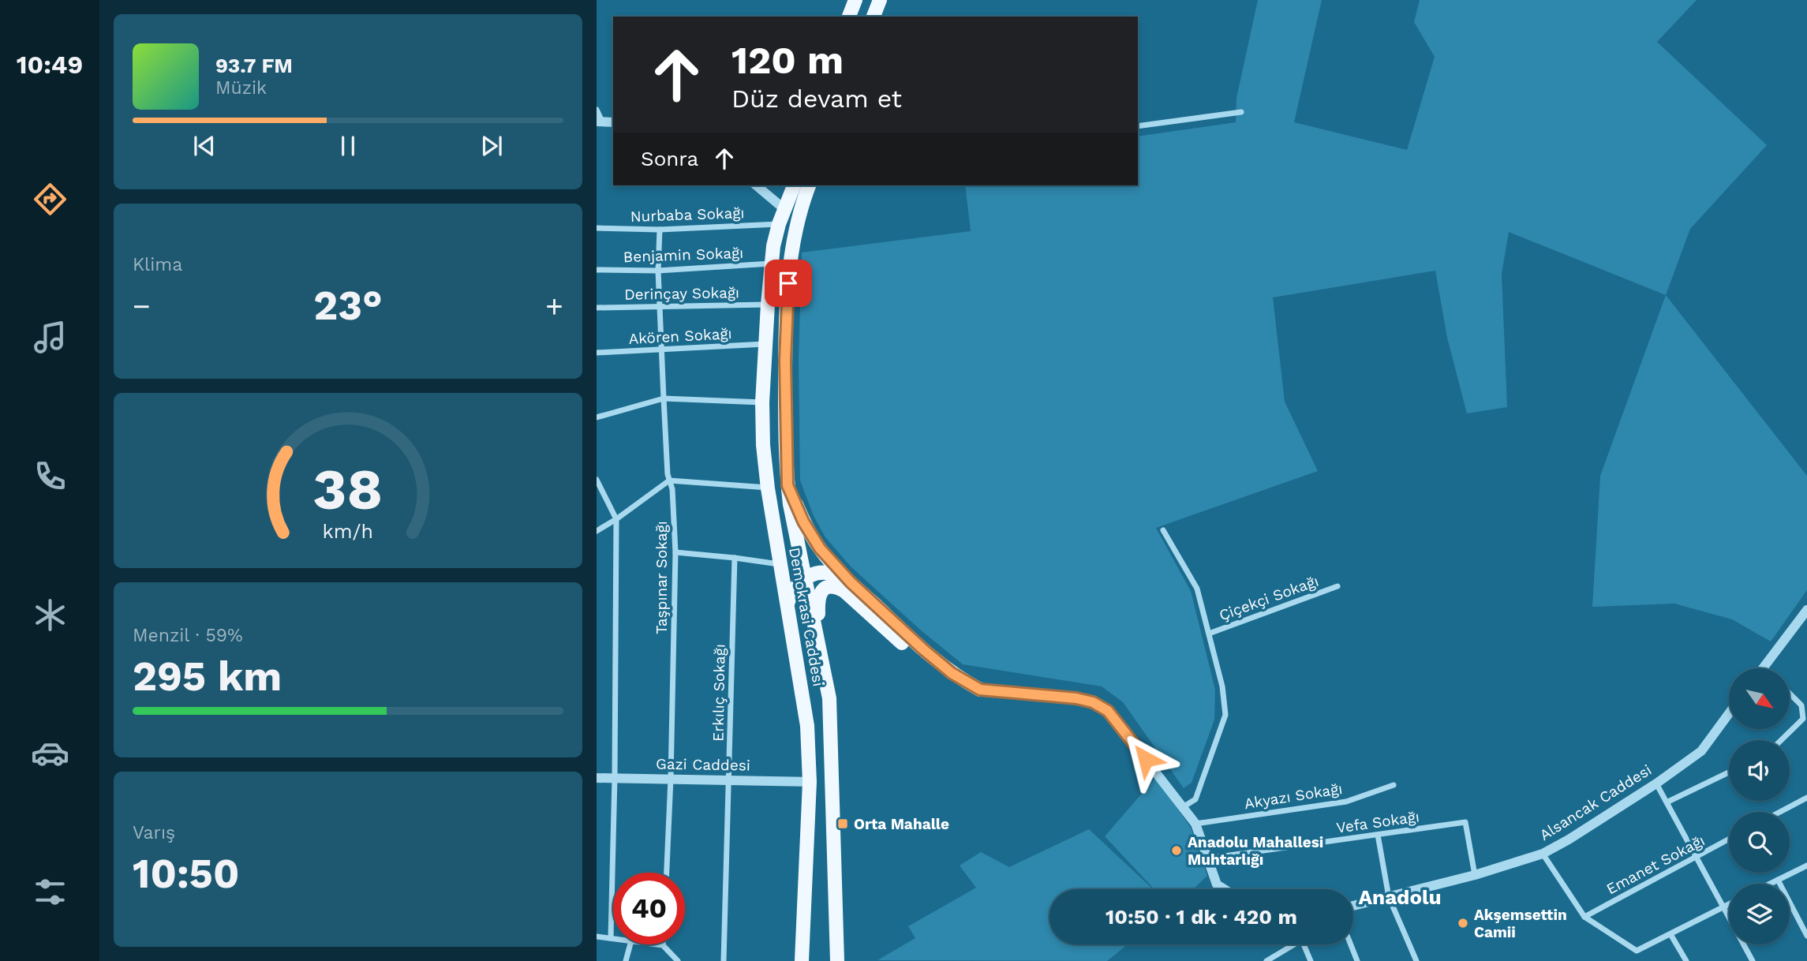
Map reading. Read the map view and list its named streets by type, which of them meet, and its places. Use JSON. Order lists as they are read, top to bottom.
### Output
{
  "streets": {
    "main road": ["Demokrasi Caddesi"],
    "street": [
      "Nurbaba Sokağı",
      "Benjamin Sokağı",
      "Derinçay Sokağı",
      "Akören Sokağı",
      "Taşpınar Sokağı",
      "Çiçekçi Sokağı",
      "Erkılıç Sokağı",
      "Gazi Caddesi",
      "Akyazı Sokağı",
      "Alsancak Caddesi",
      "Vefa Sokağı",
      "Emanet Sokağı"
    ]
  },
  "crossings": [
    ["Nurbaba Sokağı", "Taşpınar Sokağı"],
    ["Nurbaba Sokağı", "Demokrasi Caddesi"],
    ["Benjamin Sokağı", "Taşpınar Sokağı"],
    ["Benjamin Sokağı", "Demokrasi Caddesi"],
    ["Derinçay Sokağı", "Taşpınar Sokağı"],
    ["Derinçay Sokağı", "Demokrasi Caddesi"],
    ["Akören Sokağı", "Taşpınar Sokağı"],
    ["Akören Sokağı", "Demokrasi Caddesi"],
    ["Taşpınar Sokağı", "Gazi Caddesi"],
    ["Demokrasi Caddesi", "Gazi Caddesi"],
    ["Erkılıç Sokağı", "Gazi Caddesi"],
    ["Alsancak Caddesi", "Vefa Sokağı"]
  ],
  "districts": ["Anadolu"],
  "places": {
    "transit": ["Orta Mahalle"],
    "other": ["Anadolu Mahallesi Muhtarlığı", "Akşemsettin Camii"]
  },
  "north": "bottom right",
  "page": {
    "tabs": "10:49",
    "turn": ["120 m", "Düz devam et"],
    "song": ["93.7 FM", "Müzik"],
    "then": "Sonra",
    "tile": [
      "Klima",
      ["Menzil · 59%", "295 km"],
      ["Varış", "10:50"]
    ],
    "heat": ["−", "23°", "+"],
    "limit": "40",
    "trip": "10:50 · 1 dk · 420 m",
    "gauge": ["38", "km/h"]
  }
}
